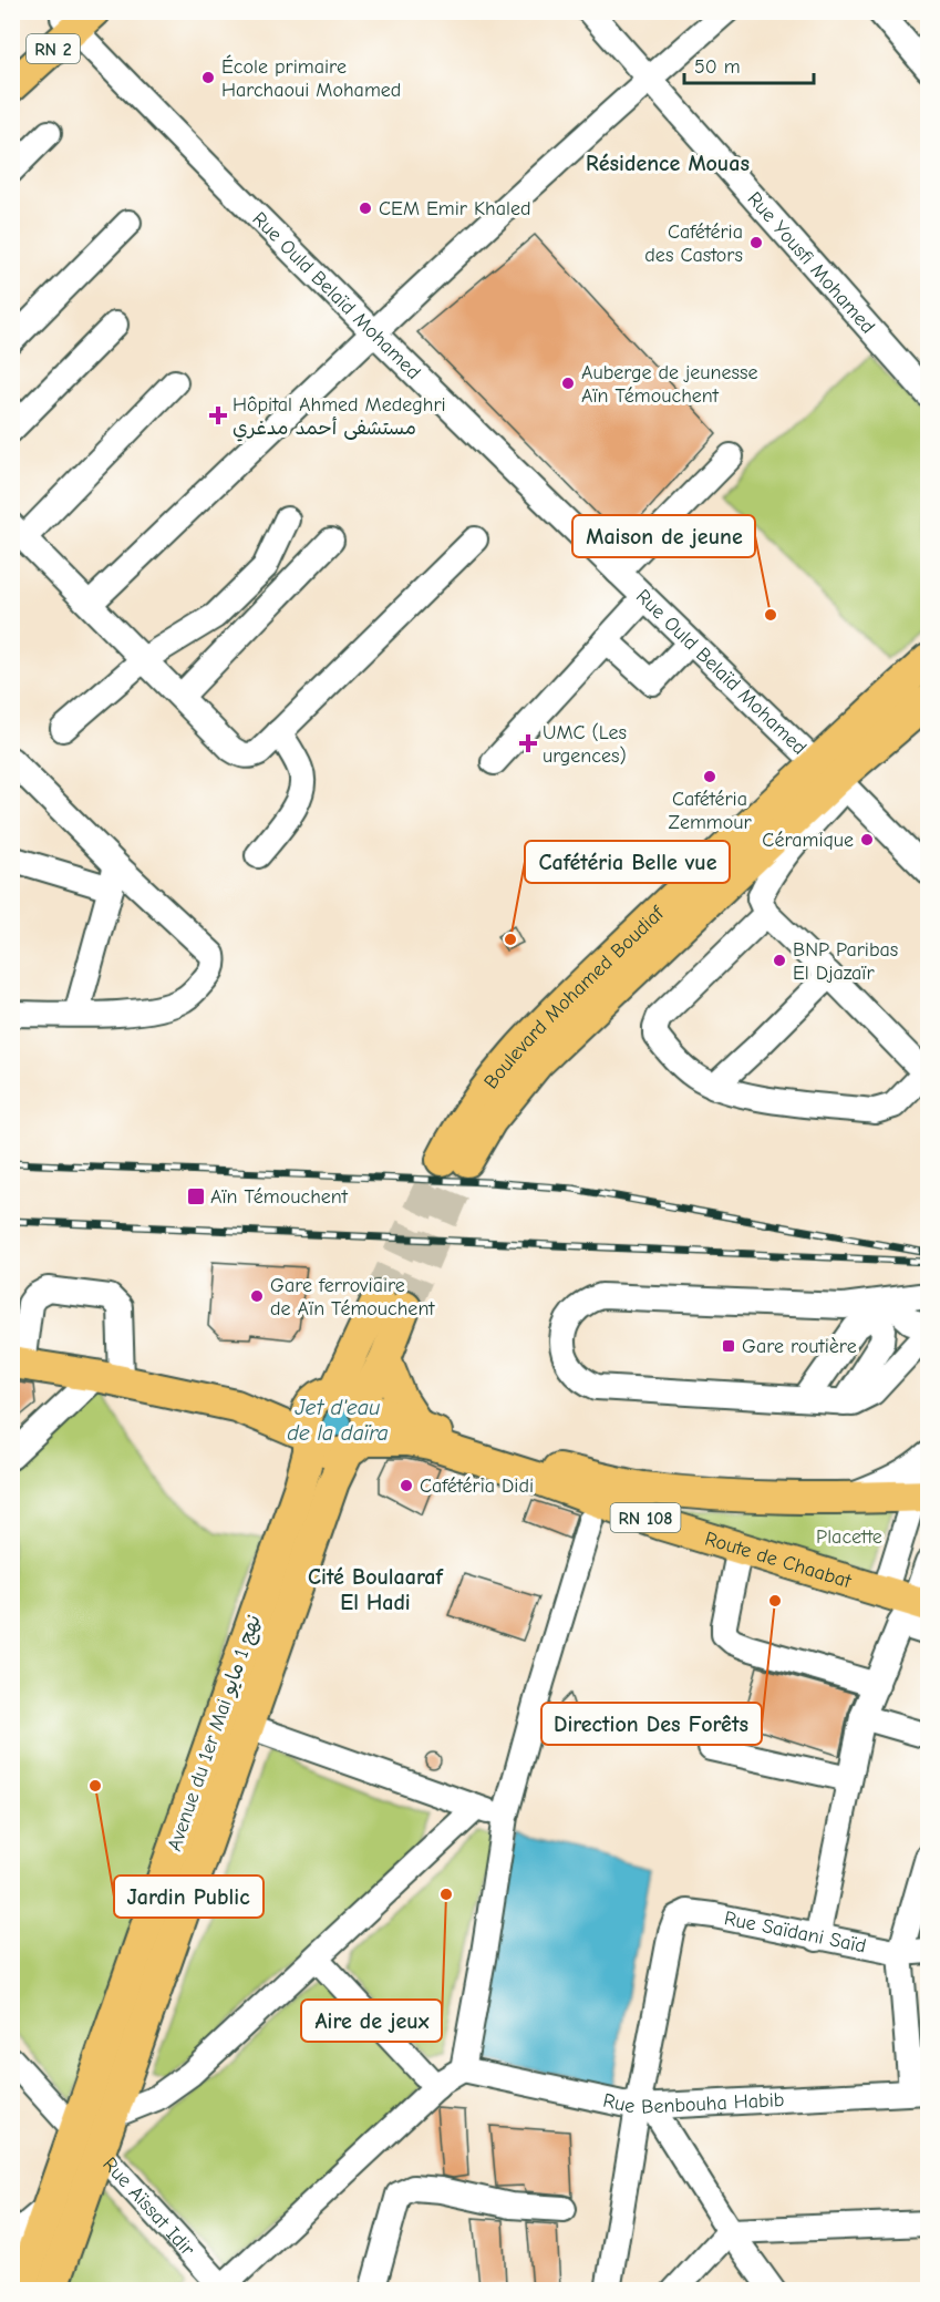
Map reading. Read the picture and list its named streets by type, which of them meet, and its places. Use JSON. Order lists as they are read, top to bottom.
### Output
{
  "streets": {
    "main road": [
      "RN 2",
      "Boulevard Mohamed Boudiaf",
      "RN 108",
      "Route de Chaabat",
      "Avenue du 1er Mai نهج 1 مايو"
    ],
    "street": [
      "Rue Yousfi Mohamed",
      "Rue Ould Belaïd Mohamed",
      "Rue Saïdani Saïd",
      "Rue Benbouha Habib",
      "Rue Aïssat Idir"
    ]
  },
  "crossings": [
    ["RN 2", "Rue Ould Belaïd Mohamed"],
    ["Rue Ould Belaïd Mohamed", "Boulevard Mohamed Boudiaf"],
    ["RN 108", "Route de Chaabat"],
    ["RN 108", "Avenue du 1er Mai نهج 1 مايو"],
    ["Route de Chaabat", "Avenue du 1er Mai نهج 1 مايو"],
    ["Avenue du 1er Mai نهج 1 مايو", "Rue Aïssat Idir"],
    ["Rue Saïdani Saïd", "Rue Benbouha Habib"]
  ],
  "districts": ["Résidence Mouas", "Cité Boulaaraf El Hadi"],
  "water": ["Jet d'eau de la daïra"],
  "parks": ["Placette"],
  "places": {
    "other": [
      "École primaire Harchaoui Mohamed",
      "CEM Emir Khaled",
      "Cafétéria des Castors",
      "Auberge de jeunesse Aïn Témouchent",
      "Maison de jeune",
      "Cafétéria Zemmour",
      "Céramique",
      "Cafétéria Belle vue",
      "BNP Paribas El Djazaïr",
      "Gare ferroviaire de Aïn Témouchent",
      "Cafétéria Didi",
      "Direction Des Forêts",
      "Jardin Public",
      "Aire de jeux"
    ],
    "health": ["Hôpital Ahmed Medeghri مستشفى أحمد مدغري", "UMC (Les urgences)"],
    "transit": ["Aïn Témouchent", "Gare routière"]
  },
  "scale_bar": "50 m"
}
